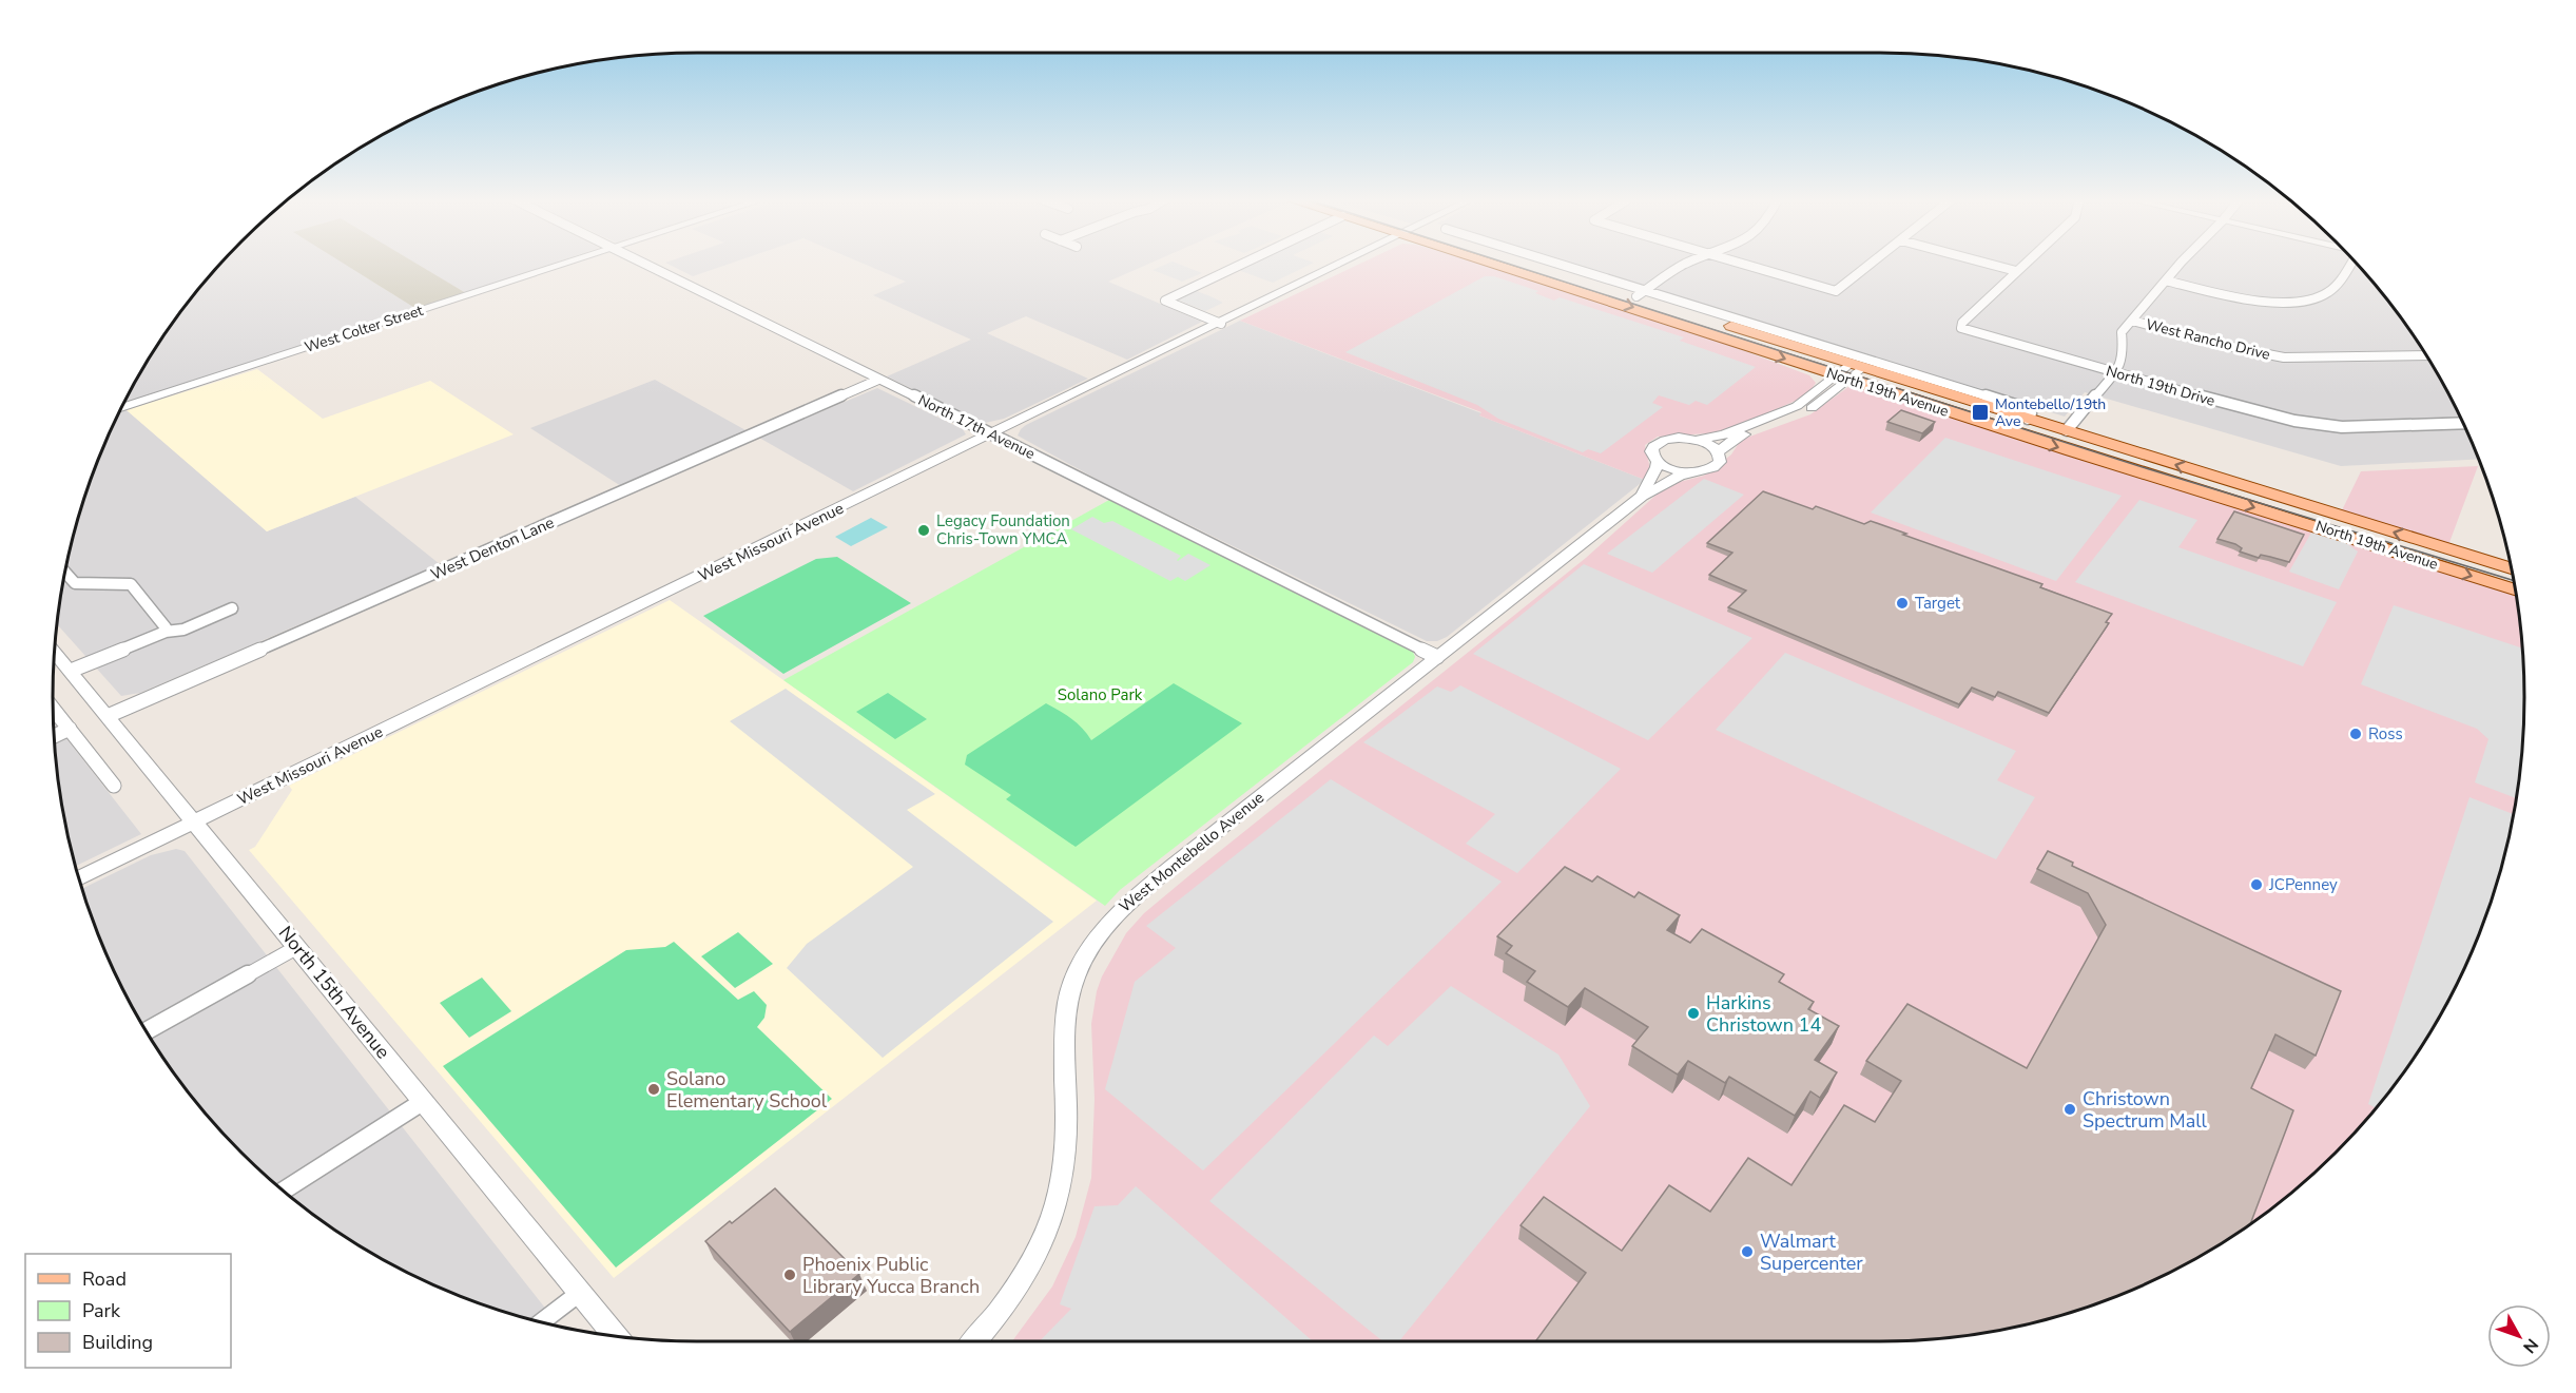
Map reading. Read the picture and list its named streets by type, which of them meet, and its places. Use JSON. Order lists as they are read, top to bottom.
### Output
{
  "streets": {
    "main road": ["North 19th Avenue"],
    "street": [
      "West Colter Street",
      "West Rancho Drive",
      "North 19th Drive",
      "North 17th Avenue",
      "West Missouri Avenue",
      "West Denton Lane",
      "West Montebello Avenue",
      "North 15th Avenue"
    ]
  },
  "crossings": [
    ["North 17th Avenue", "West Missouri Avenue"],
    ["North 17th Avenue", "West Denton Lane"],
    ["North 17th Avenue", "West Montebello Avenue"],
    ["West Missouri Avenue", "North 15th Avenue"],
    ["West Denton Lane", "North 15th Avenue"]
  ],
  "parks": ["Solano Park"],
  "places": {
    "transit": ["Montebello/19th Ave"],
    "other": [
      "Legacy Foundation Chris-Town YMCA",
      "Target",
      "Ross",
      "JCPenney",
      "Harkins Christown 14",
      "Solano Elementary School",
      "Christown Spectrum Mall",
      "Walmart Supercenter",
      "Phoenix Public Library Yucca Branch"
    ]
  },
  "legend": ["Road", "Park", "Building"],
  "north": "bottom right"
}
